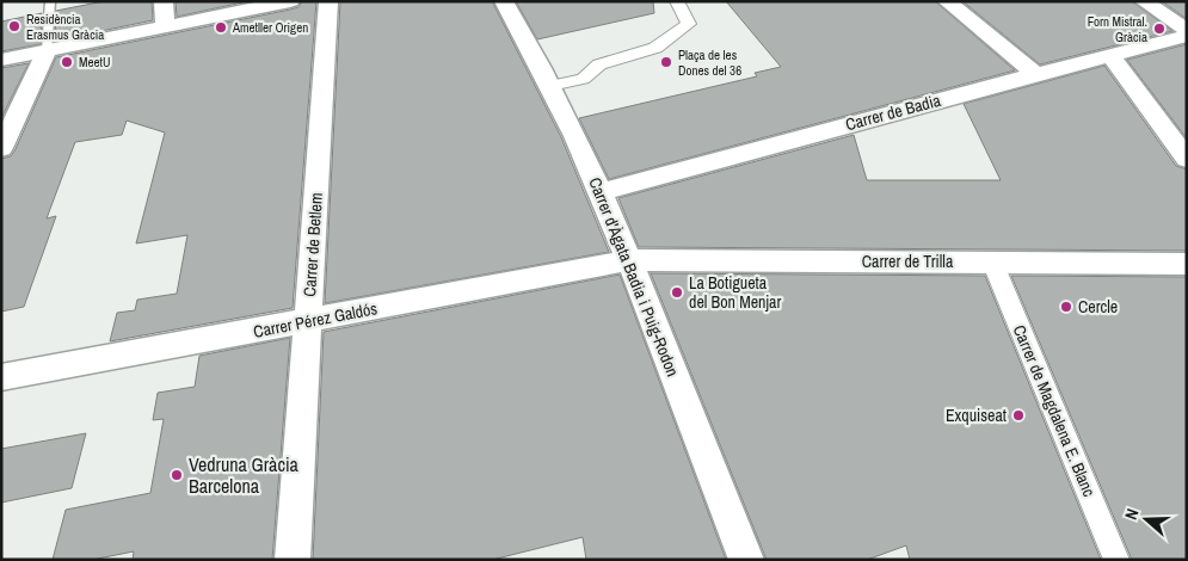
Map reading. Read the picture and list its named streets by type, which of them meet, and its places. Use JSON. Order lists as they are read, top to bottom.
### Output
{
  "streets": {
    "street": [
      "Carrer de Badia",
      "Carrer de Betlem",
      "Carrer de Trilla",
      "Carrer d'Àgata Badia i Puig-Rodon",
      "Carrer Pérez Galdós",
      "Carrer de Magdalena E. Blanc"
    ]
  },
  "crossings": [
    ["Carrer de Badia", "Carrer d'Àgata Badia i Puig-Rodon"],
    ["Carrer de Betlem", "Carrer Pérez Galdós"],
    ["Carrer de Trilla", "Carrer d'Àgata Badia i Puig-Rodon"],
    ["Carrer de Trilla", "Carrer Pérez Galdós"],
    ["Carrer de Trilla", "Carrer de Magdalena E. Blanc"],
    ["Carrer d'Àgata Badia i Puig-Rodon", "Carrer Pérez Galdós"]
  ],
  "places": [
    "Residència Erasmus Gràcia",
    "Ametller Origen",
    "Forn Mistral. Gràcia",
    "MeetU",
    "Plaça de les Dones del 36",
    "La Botigueta del Bon Menjar",
    "Cercle",
    "Exquiseat",
    "Vedruna Gràcia Barcelona"
  ],
  "north": "left"
}
